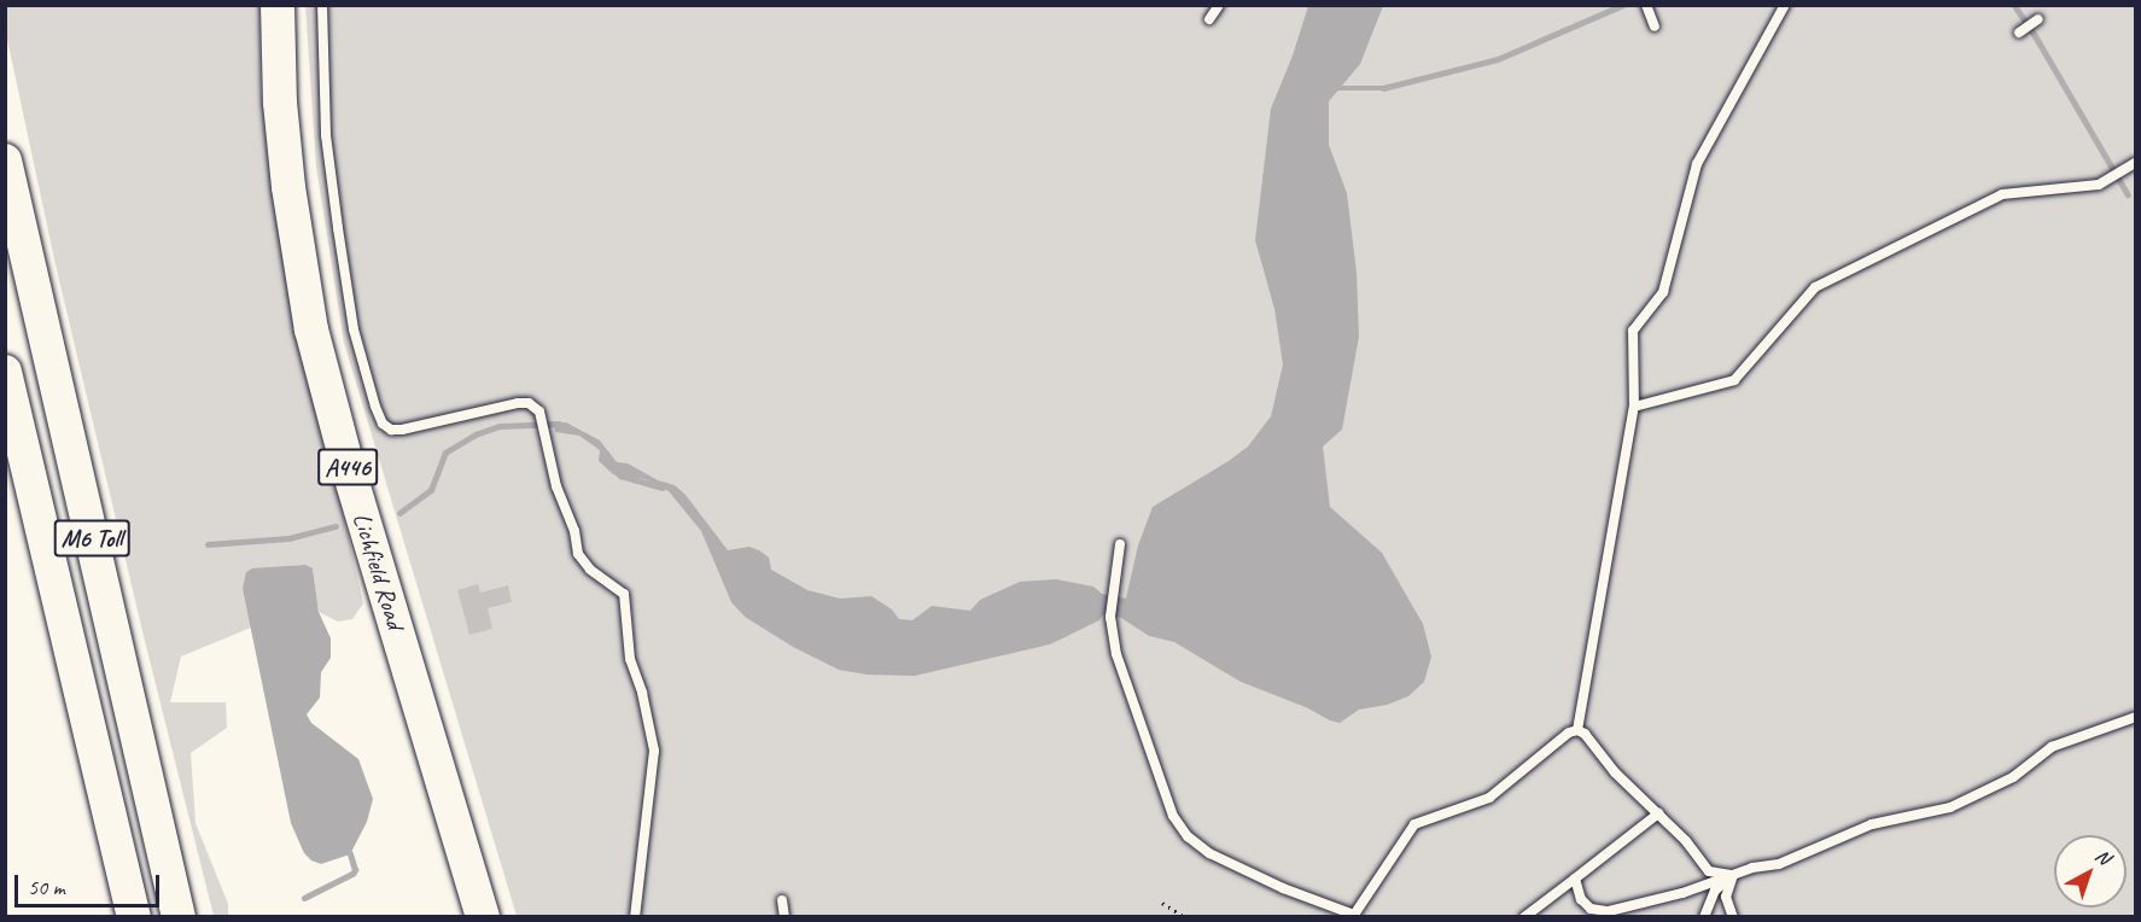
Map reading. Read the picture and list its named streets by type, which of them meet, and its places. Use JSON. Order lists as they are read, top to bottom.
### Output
{
  "streets": {
    "highway": ["A446", "M6 Toll", "Lichfield Road"]
  },
  "scale_bar": "50 m",
  "north": "top right"
}
